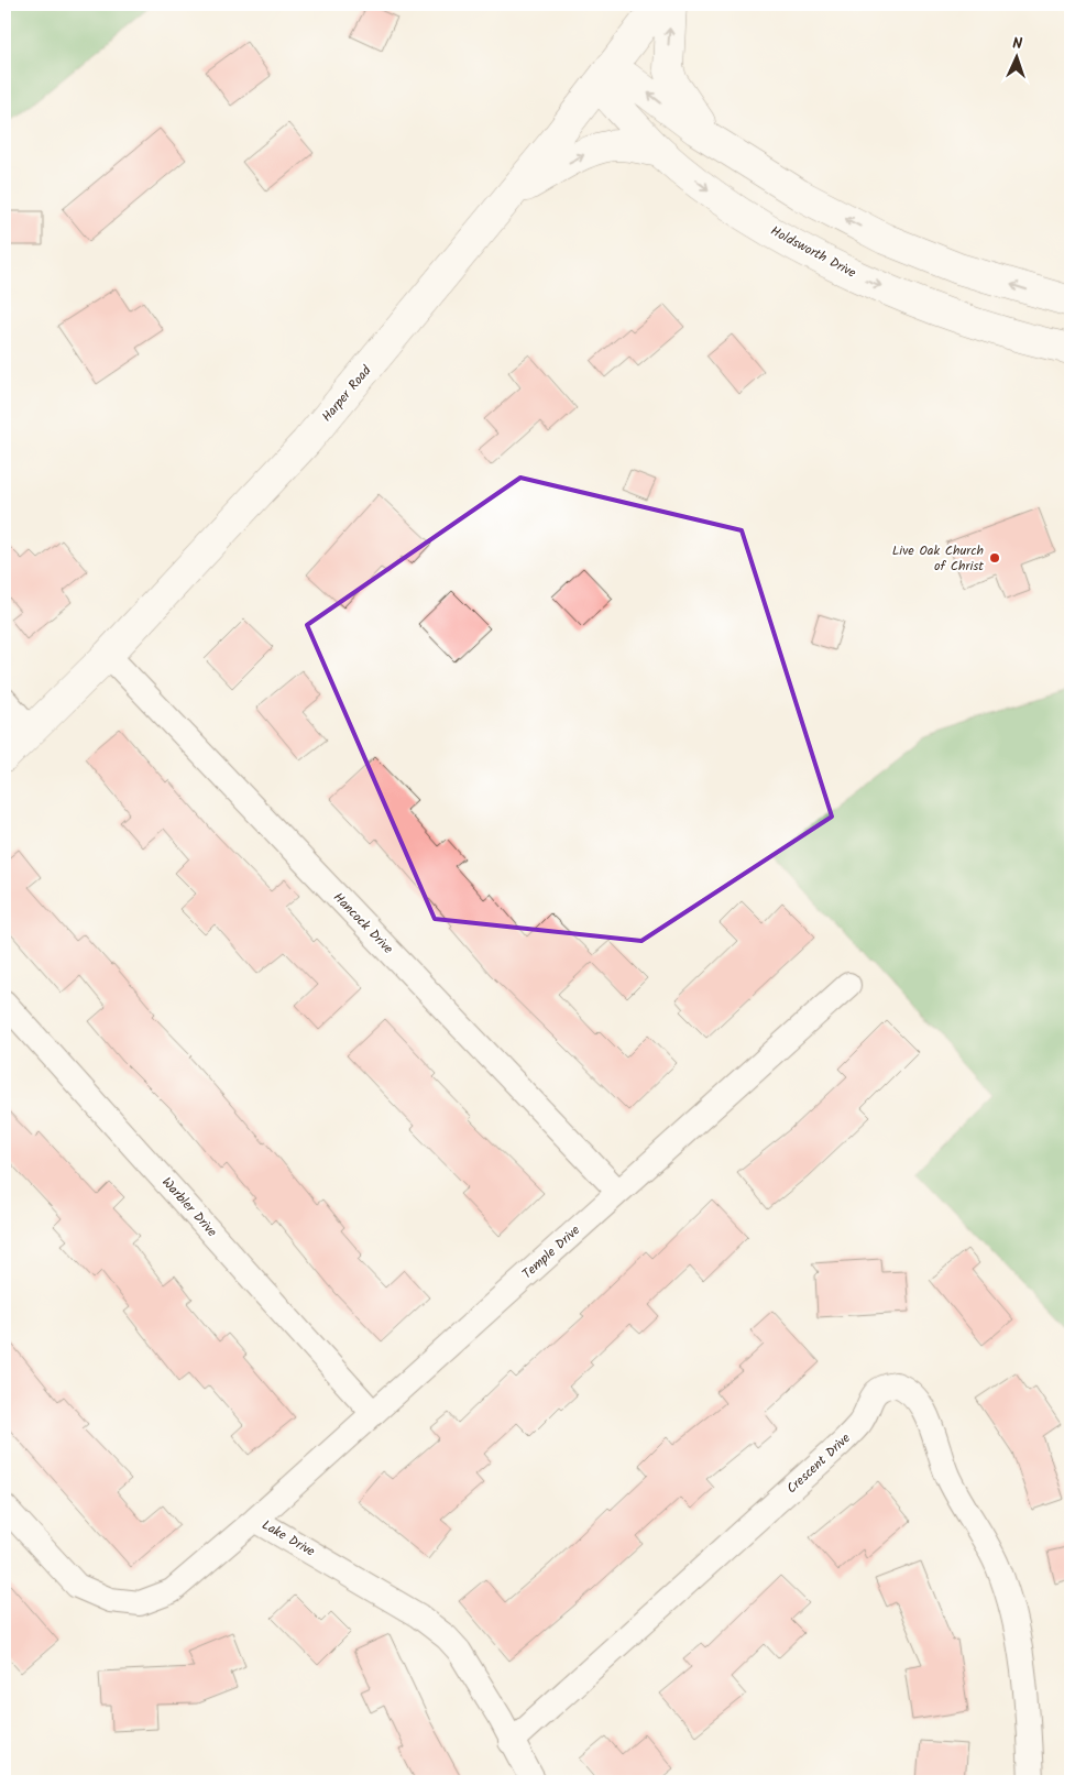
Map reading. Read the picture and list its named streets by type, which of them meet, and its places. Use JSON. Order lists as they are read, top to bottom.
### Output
{
  "streets": {
    "main road": ["Holdsworth Drive", "Harper Road"],
    "street": [
      "Hancock Drive",
      "Warbler Drive",
      "Temple Drive",
      "Crescent Drive",
      "Lake Drive"
    ]
  },
  "crossings": [
    ["Holdsworth Drive", "Harper Road"],
    ["Harper Road", "Hancock Drive"],
    ["Hancock Drive", "Temple Drive"],
    ["Warbler Drive", "Temple Drive"],
    ["Temple Drive", "Lake Drive"],
    ["Crescent Drive", "Lake Drive"]
  ],
  "places": ["Live Oak Church of Christ"],
  "north": "top"
}
